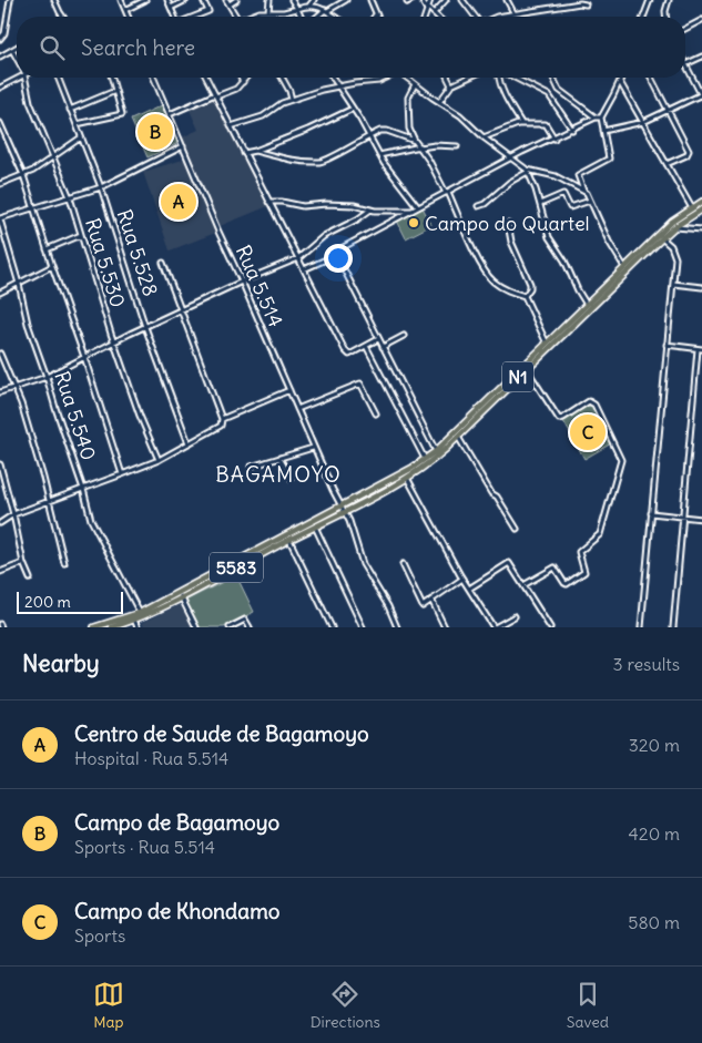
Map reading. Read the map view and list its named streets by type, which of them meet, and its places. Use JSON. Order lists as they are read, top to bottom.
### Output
{
  "streets": {
    "highway": ["N1", "5583"],
    "street": [
      "Rua 5.528",
      "Rua 5.530",
      "Rua 5.514",
      "Rua 5.540"
    ]
  },
  "crossings": [
    ["Rua 5.514", "5583"],
    ["N1", "5583"],
    ["Rua 5.540", "5583"]
  ],
  "districts": ["BAGAMOYO"],
  "places": ["Campo do Quartel"],
  "scale_bar": "200 m",
  "page": {
    "search": "Search here",
    "pins": ["B", "A", "C"],
    "scale": "200 m",
    "heading": ["Nearby", "3 results"],
    "list": [
      {
        "mark": "A",
        "name": "Centro de Saude de Bagamoyo",
        "note": "Hospital · Rua 5.514",
        "value": "320 m"
      },
      {
        "mark": "B",
        "name": "Campo de Bagamoyo",
        "note": "Sports · Rua 5.514",
        "value": "420 m"
      },
      {
        "mark": "C",
        "name": "Campo de Khondamo",
        "note": "Sports",
        "value": "580 m"
      }
    ],
    "nav": ["Map", "Directions", "Saved"]
  }
}
